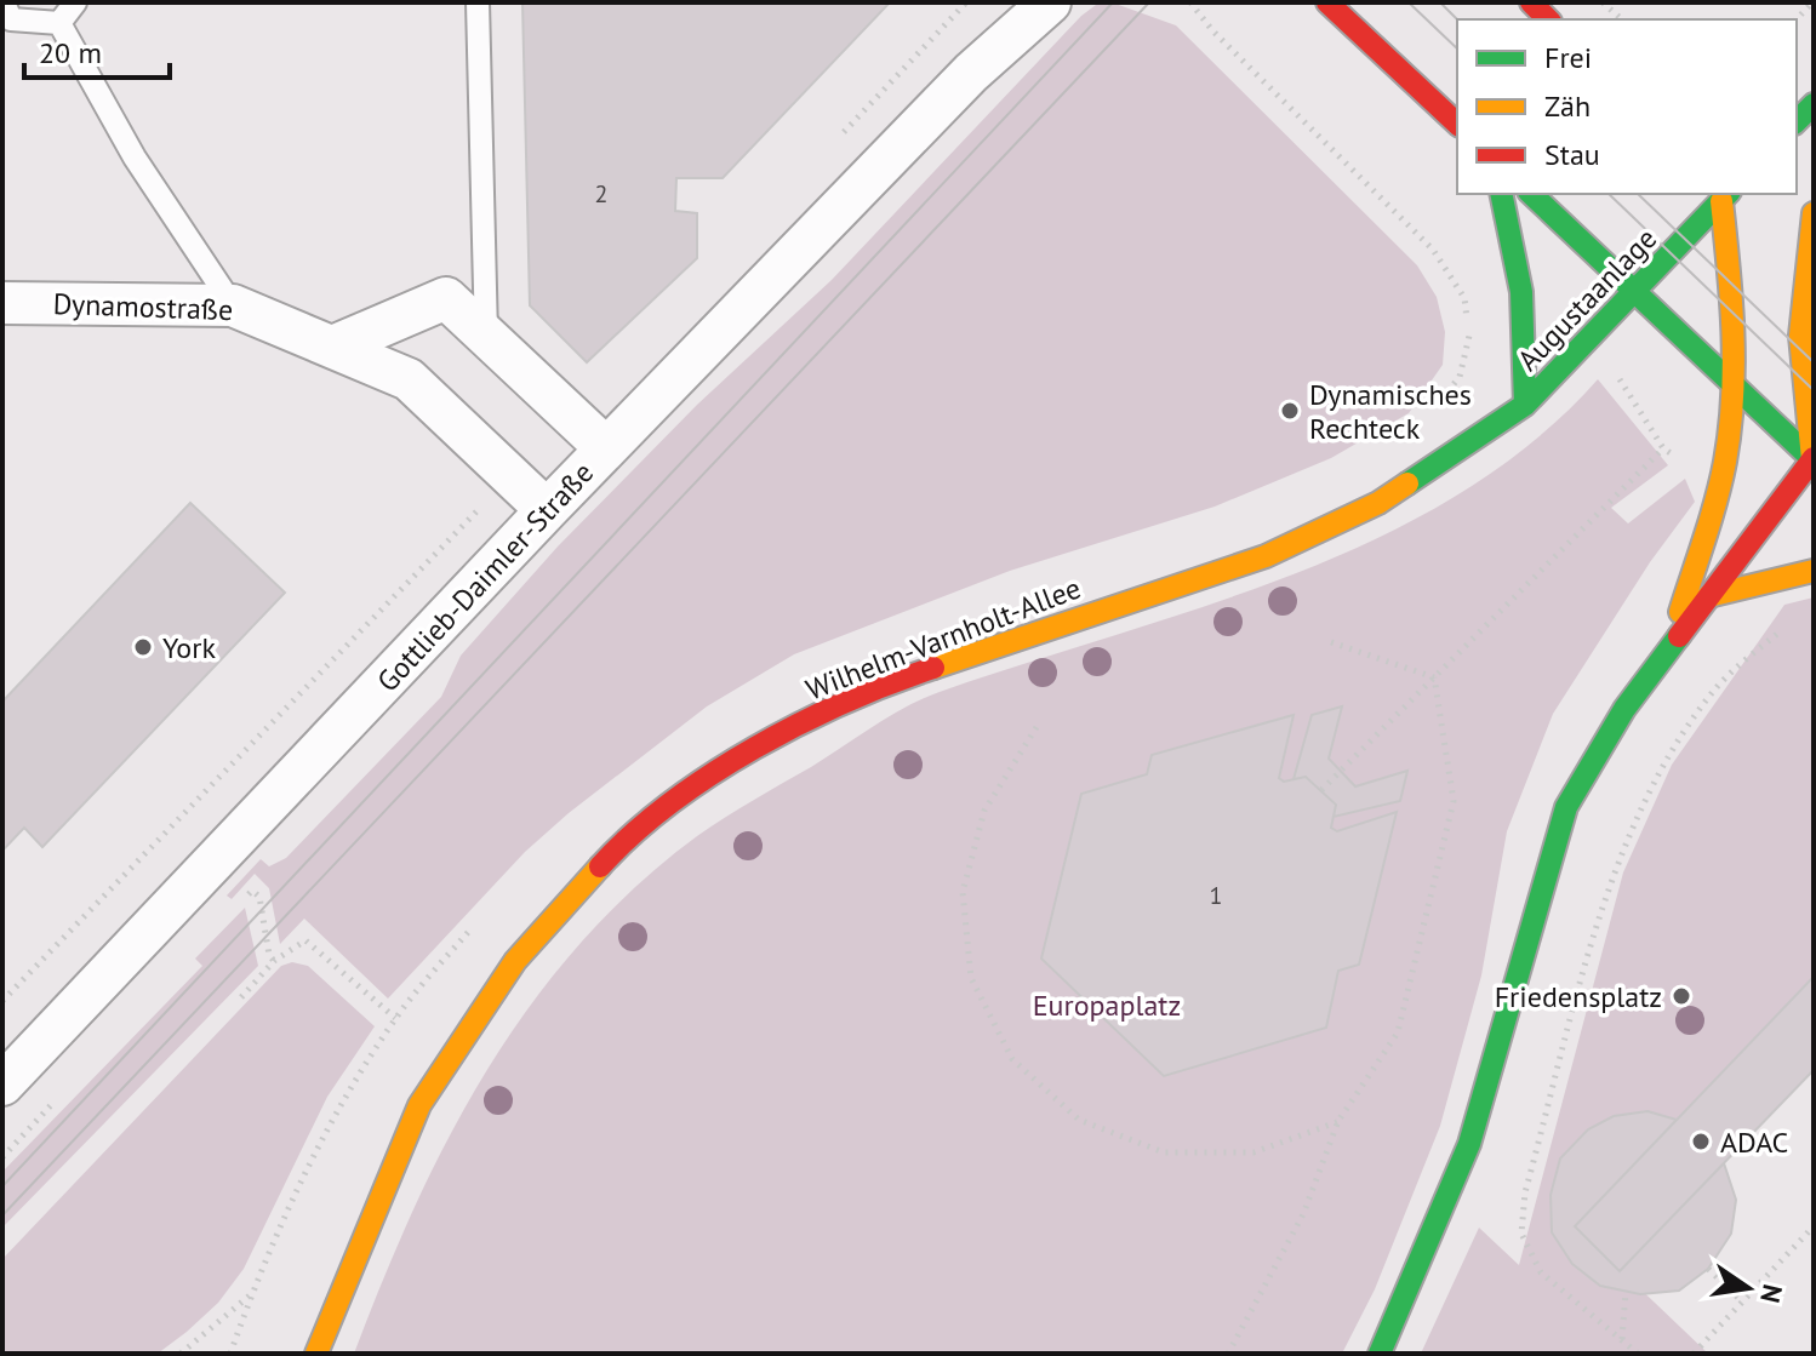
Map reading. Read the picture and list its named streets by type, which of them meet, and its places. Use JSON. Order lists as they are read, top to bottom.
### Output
{
  "streets": {
    "main road": ["Augustaanlage", "Wilhelm-Varnholt-Allee"],
    "street": ["Dynamostraße", "Gottlieb-Daimler-Straße"]
  },
  "crossings": [
    ["Augustaanlage", "Wilhelm-Varnholt-Allee"],
    ["Dynamostraße", "Gottlieb-Daimler-Straße"]
  ],
  "parks": ["Europaplatz"],
  "places": [
    "Dynamisches Rechteck",
    "York",
    "Friedensplatz",
    "ADAC"
  ],
  "house_numbers": ["2", "1"],
  "legend": ["Frei", "Zäh", "Stau"],
  "scale_bar": "20 m",
  "north": "right"
}
